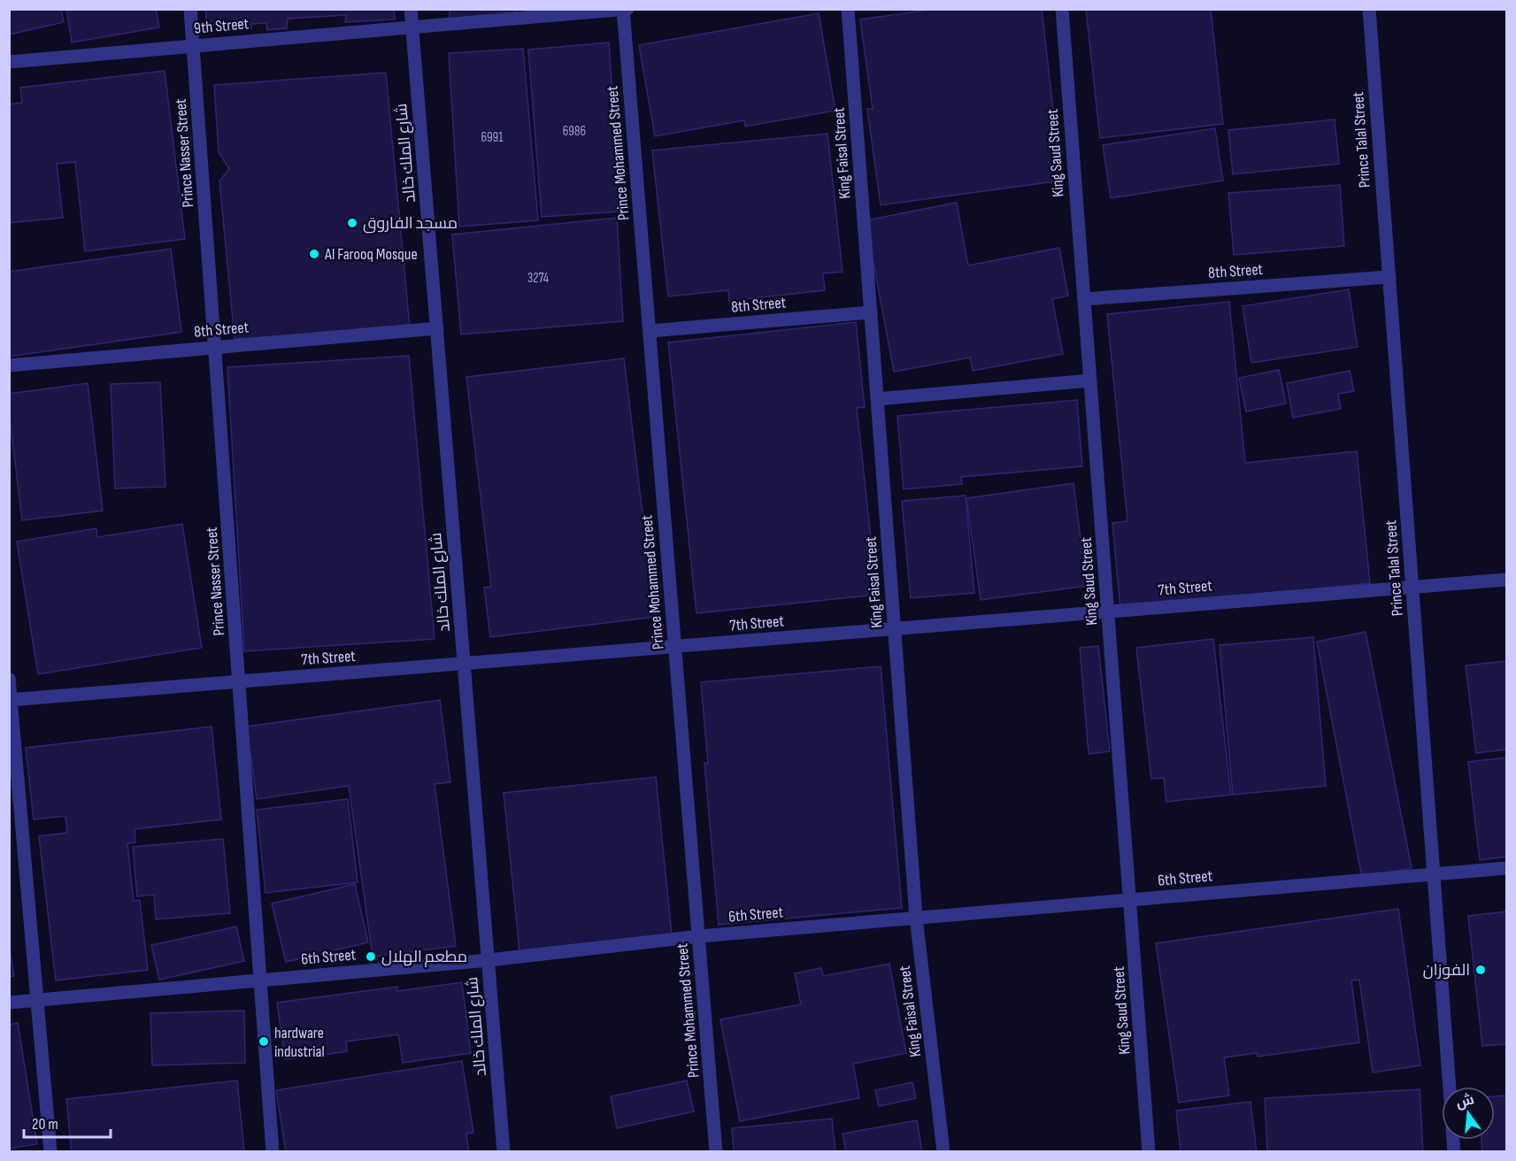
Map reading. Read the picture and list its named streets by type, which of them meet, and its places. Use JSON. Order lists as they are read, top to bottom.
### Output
{
  "streets": {
    "street": [
      "9th Street",
      "Prince Talal Street",
      "Prince Nasser Street",
      "شارع الملك خالد",
      "Prince Mohammed Street",
      "King Faisal Street",
      "King Saud Street",
      "8th Street",
      "7th Street",
      "6th Street"
    ]
  },
  "crossings": [
    ["9th Street", "Prince Nasser Street"],
    ["9th Street", "شارع الملك خالد"],
    ["9th Street", "Prince Mohammed Street"],
    ["Prince Talal Street", "8th Street"],
    ["Prince Talal Street", "7th Street"],
    ["Prince Talal Street", "6th Street"],
    ["Prince Nasser Street", "8th Street"],
    ["Prince Nasser Street", "7th Street"],
    ["Prince Nasser Street", "6th Street"],
    ["شارع الملك خالد", "8th Street"],
    ["شارع الملك خالد", "7th Street"],
    ["شارع الملك خالد", "6th Street"],
    ["Prince Mohammed Street", "8th Street"],
    ["Prince Mohammed Street", "7th Street"],
    ["Prince Mohammed Street", "6th Street"],
    ["King Faisal Street", "8th Street"],
    ["King Faisal Street", "7th Street"],
    ["King Faisal Street", "6th Street"],
    ["King Saud Street", "8th Street"],
    ["King Saud Street", "7th Street"],
    ["King Saud Street", "6th Street"]
  ],
  "places": [
    "مسجد الفاروق",
    "Al Farooq Mosque",
    "مطعم الهلال",
    "الفوزان",
    "hardware industrial"
  ],
  "house_numbers": ["6986", "6991", "3274"],
  "scale_bar": "20 m",
  "north": "top"
}
